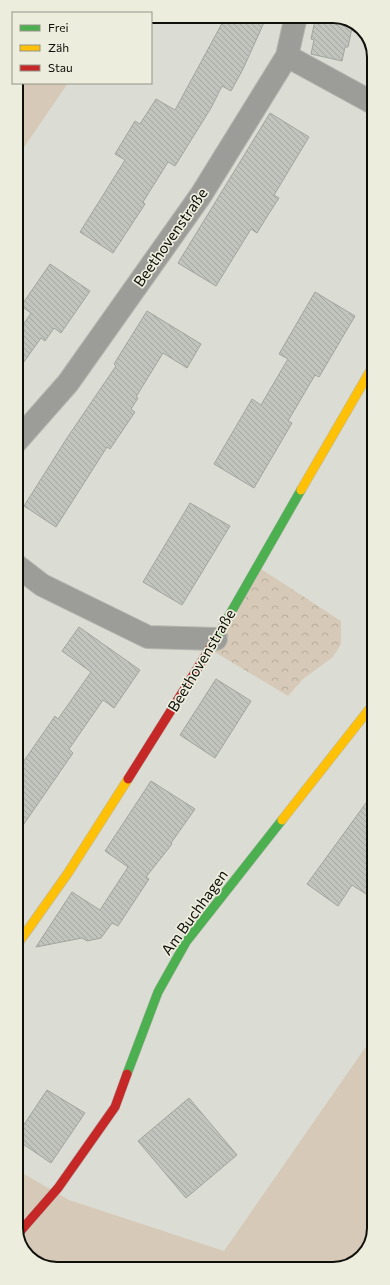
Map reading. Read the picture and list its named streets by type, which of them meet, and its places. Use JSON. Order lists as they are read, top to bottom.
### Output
{
  "streets": {
    "street": ["Beethovenstraße", "Am Buchhagen"]
  },
  "legend": ["Frei", "Zäh", "Stau"]
}
